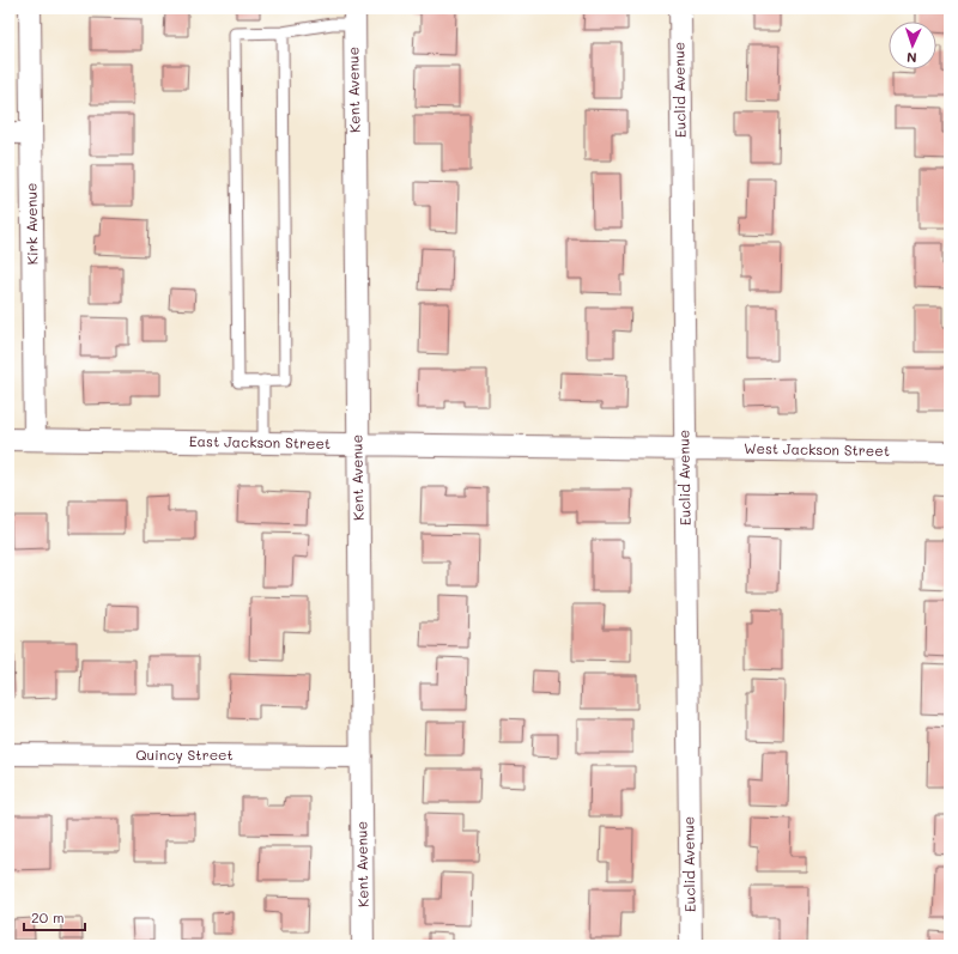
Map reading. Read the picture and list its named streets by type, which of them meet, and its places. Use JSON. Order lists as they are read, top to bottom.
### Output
{
  "streets": {
    "street": [
      "Kent Avenue",
      "Euclid Avenue",
      "Kirk Avenue",
      "East Jackson Street",
      "West Jackson Street",
      "Quincy Street"
    ]
  },
  "crossings": [
    ["Kent Avenue", "East Jackson Street"],
    ["Kent Avenue", "Quincy Street"],
    ["Euclid Avenue", "East Jackson Street"],
    ["Euclid Avenue", "West Jackson Street"],
    ["Kirk Avenue", "East Jackson Street"],
    ["East Jackson Street", "West Jackson Street"]
  ],
  "scale_bar": "20 m",
  "north": "bottom"
}
